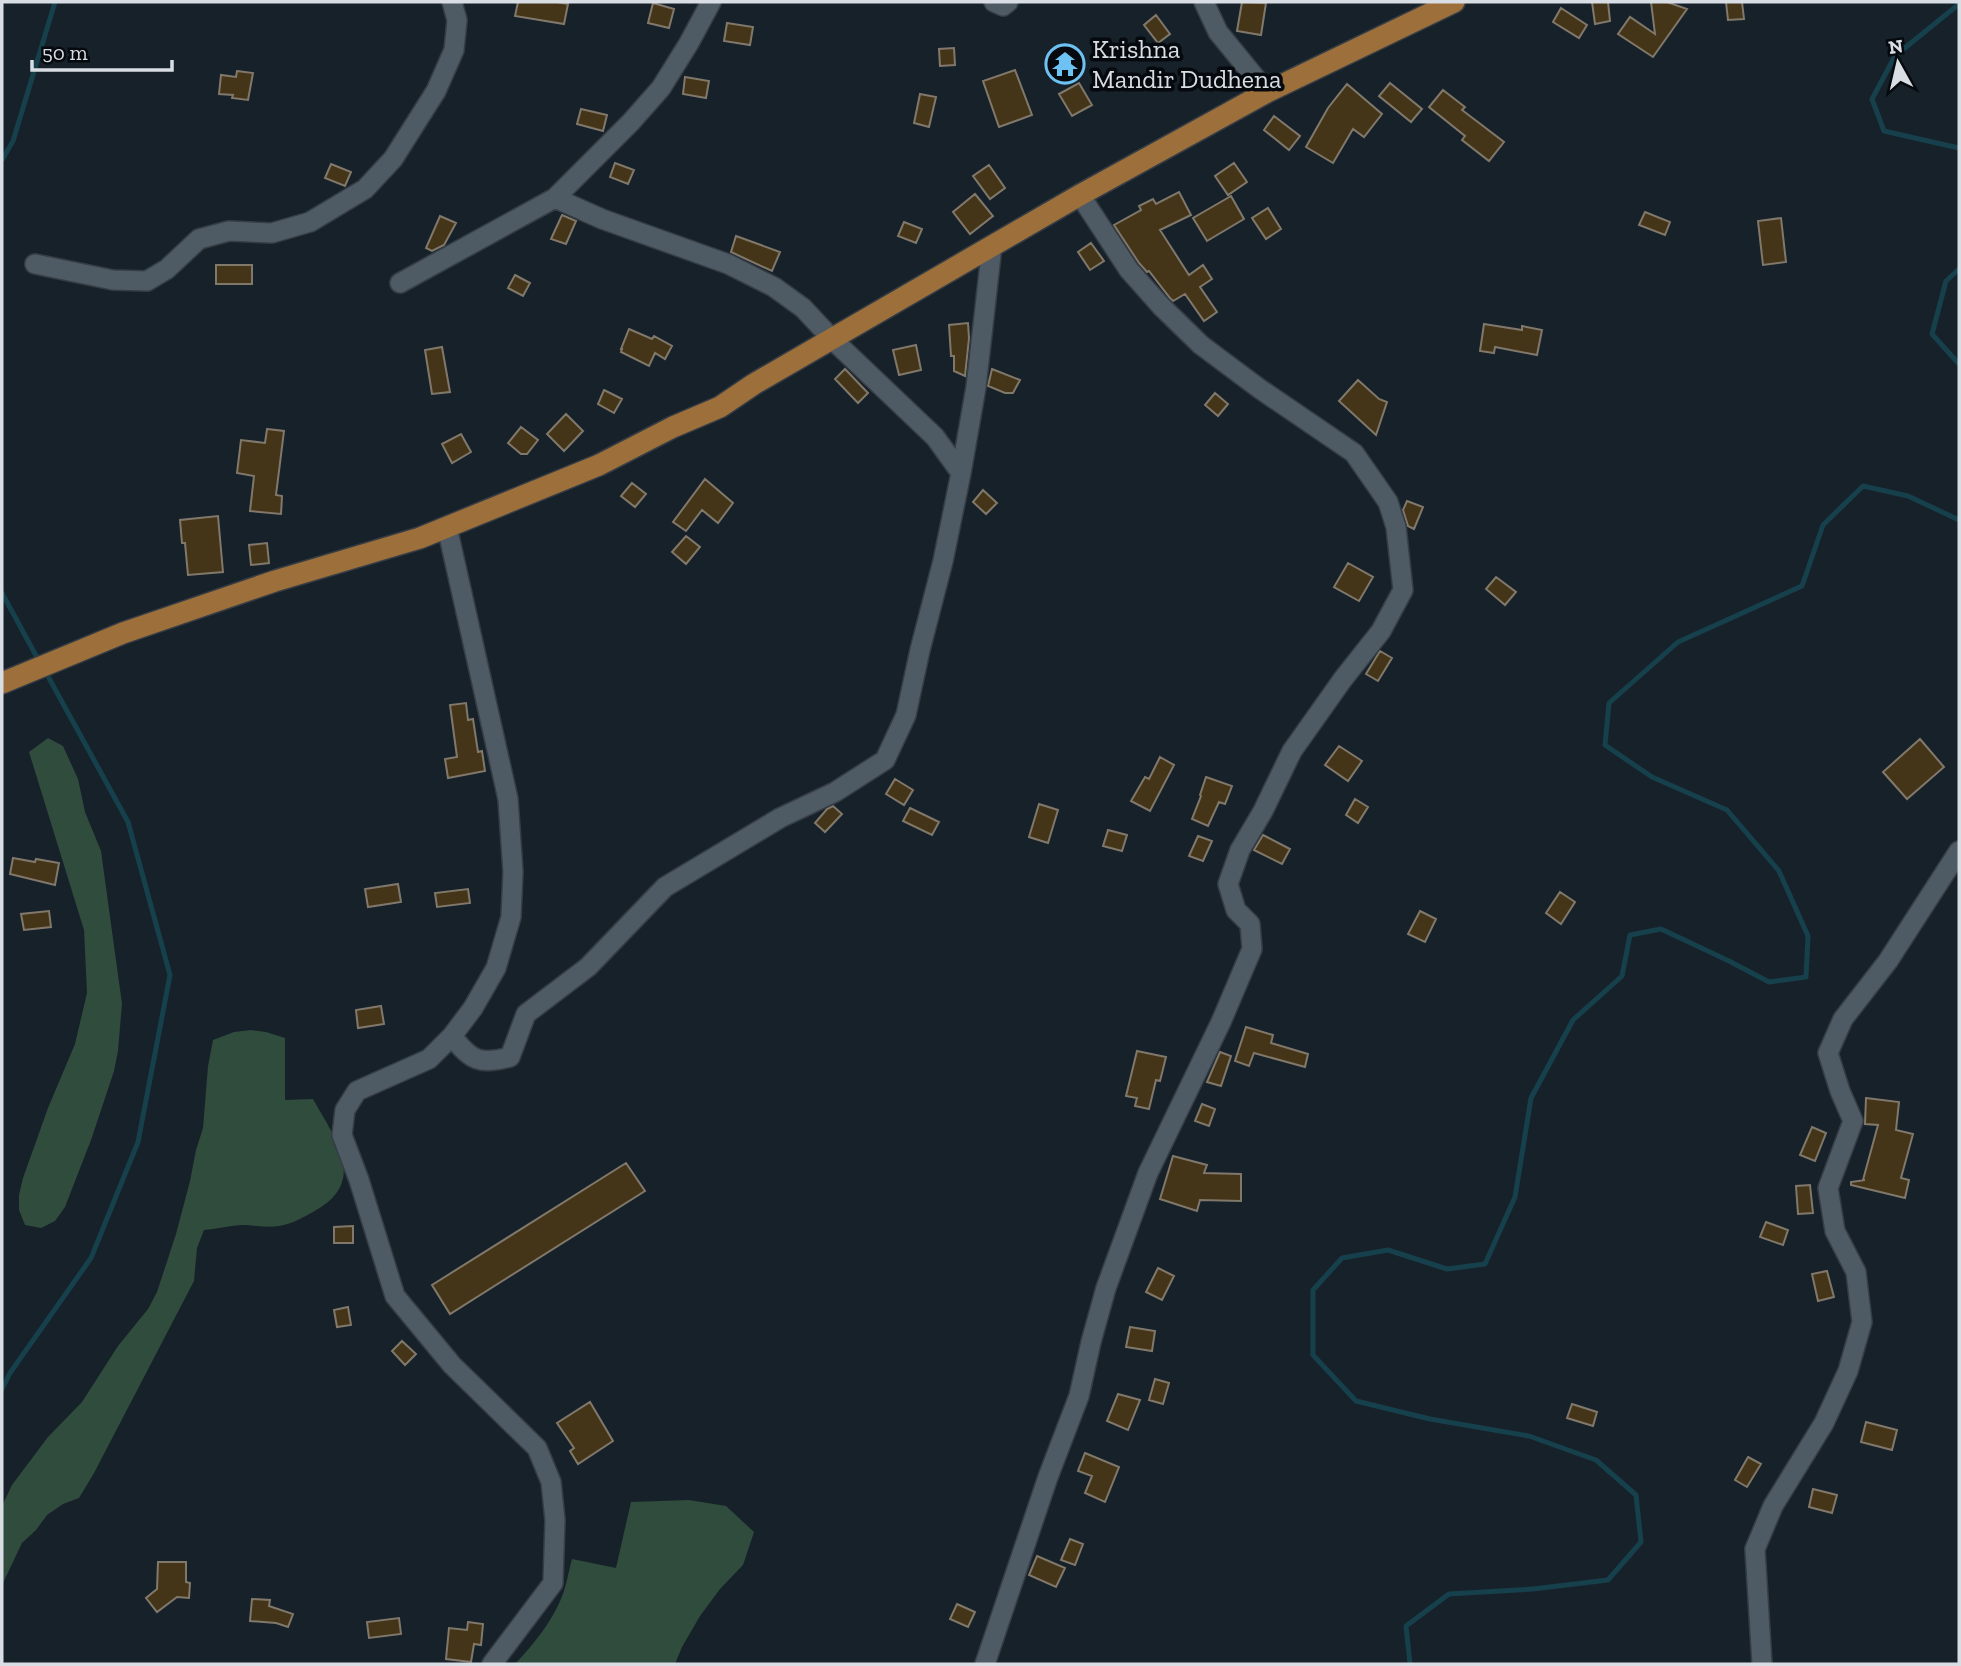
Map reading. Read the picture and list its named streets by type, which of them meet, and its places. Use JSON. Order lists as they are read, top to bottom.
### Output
{
  "places": {
    "temple": ["Krishna Mandir Dudhena"]
  },
  "scale_bar": "50 m",
  "north": "top"
}
